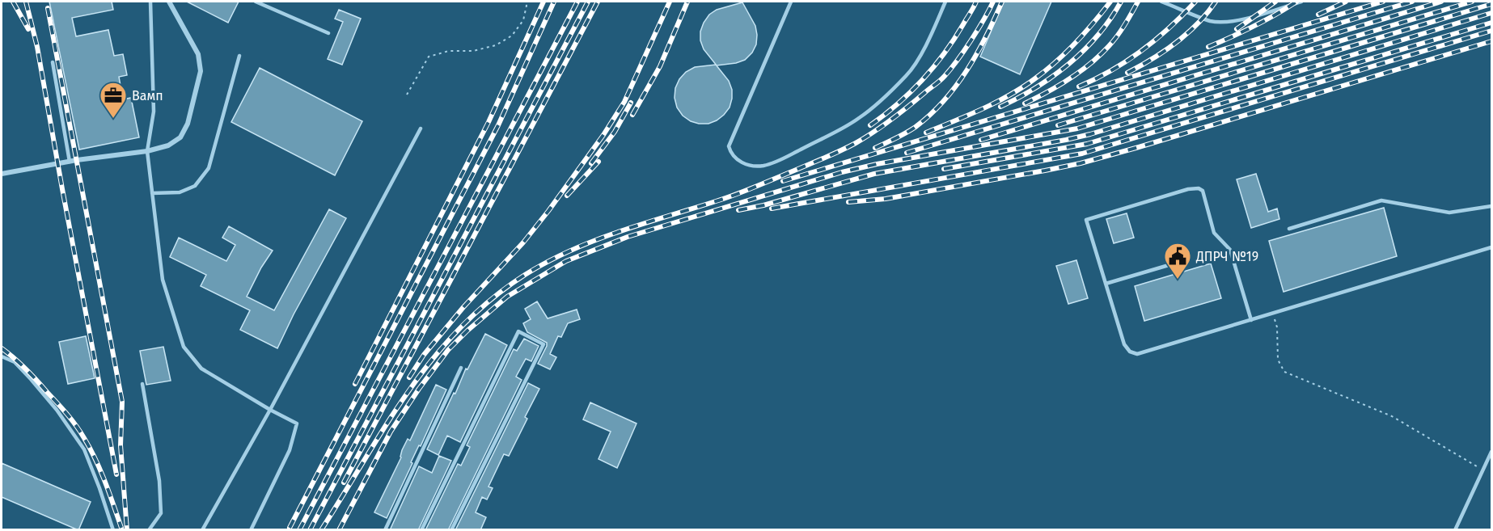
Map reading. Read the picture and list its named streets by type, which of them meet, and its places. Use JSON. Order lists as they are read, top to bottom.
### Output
{
  "places": {
    "office": ["Вамп"],
    "public building": ["ДПРЧ №19"]
  }
}
